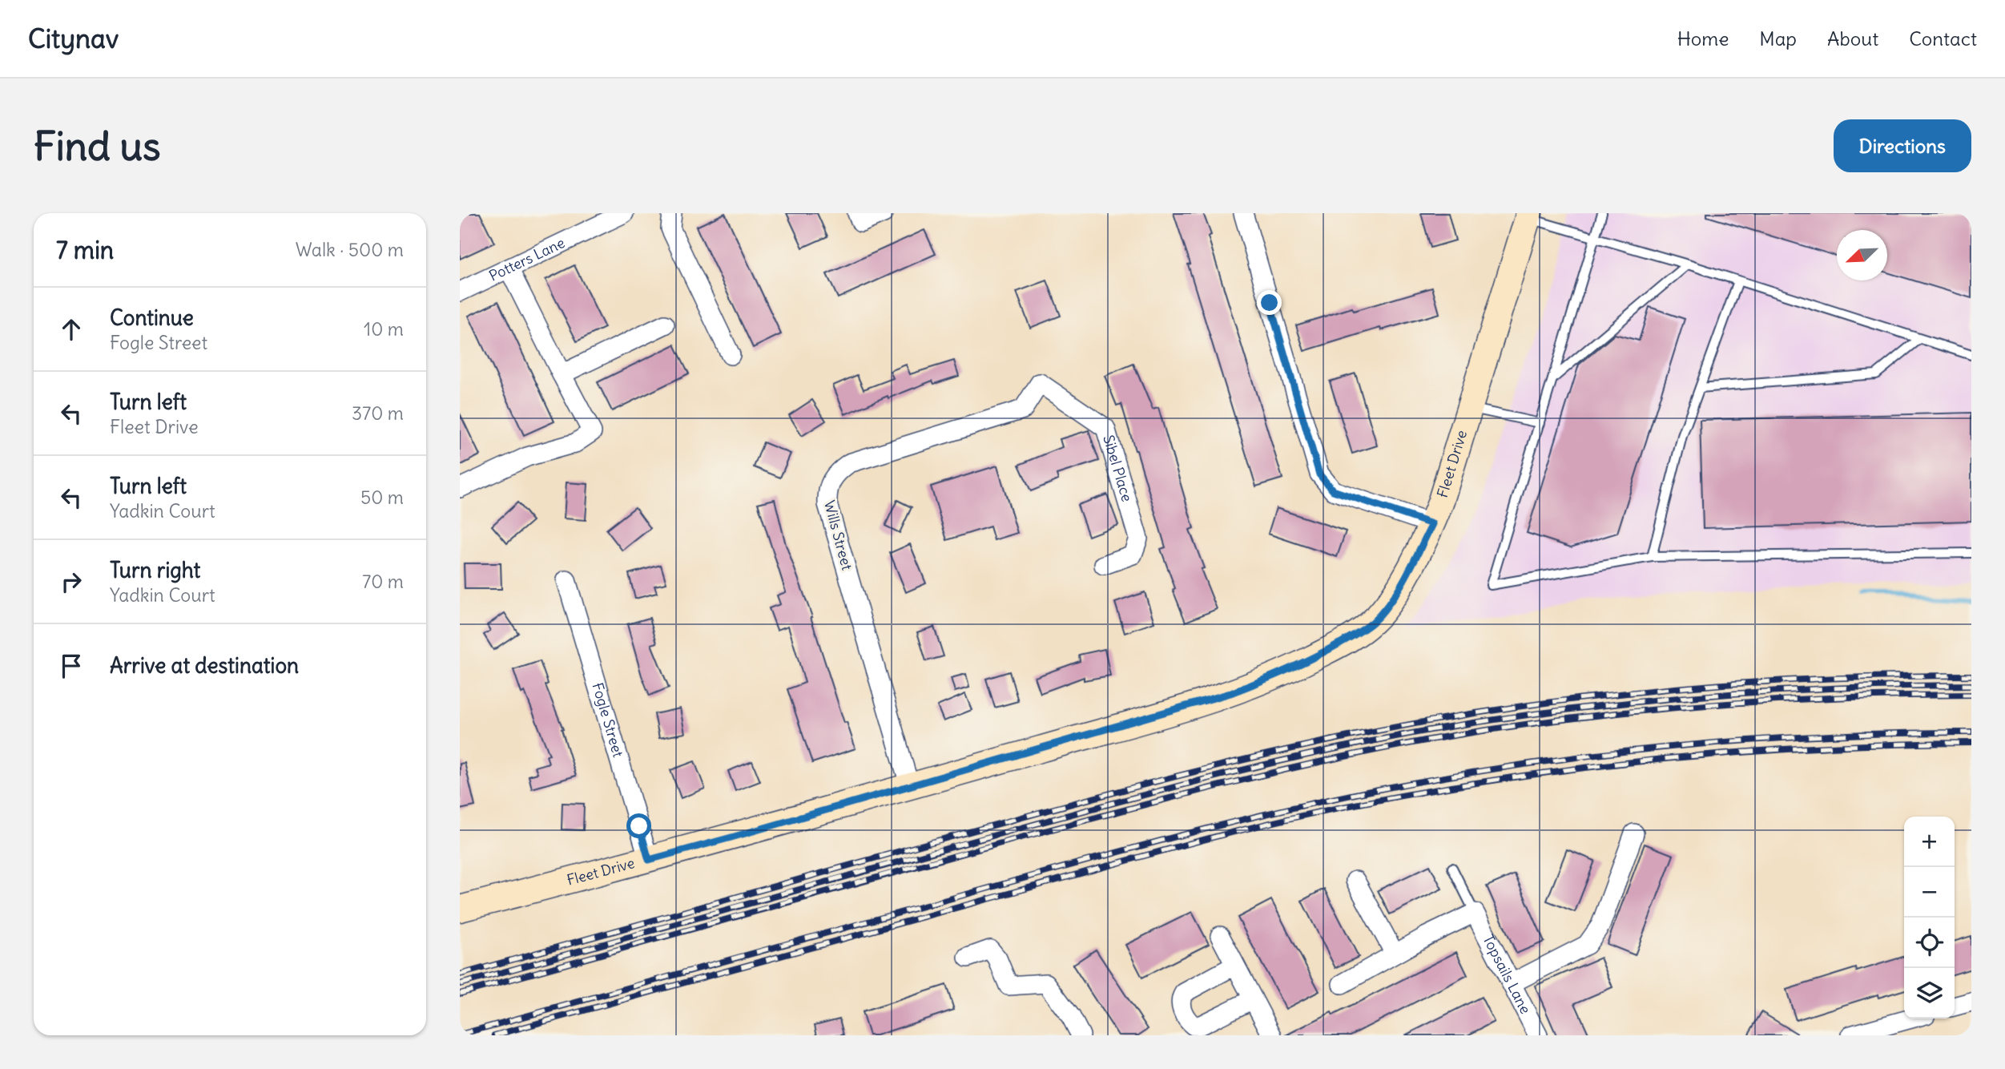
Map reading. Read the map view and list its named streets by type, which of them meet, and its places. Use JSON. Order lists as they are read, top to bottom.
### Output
{
  "streets": {
    "street": [
      "Potters Lane",
      "Fleet Drive",
      "Sibel Place",
      "Wills Street",
      "Fogle Street",
      "Topsails Lane"
    ]
  },
  "crossings": [
    ["Fleet Drive", "Wills Street"],
    ["Fleet Drive", "Fogle Street"],
    ["Sibel Place", "Wills Street"]
  ],
  "north": "bottom left",
  "page": {
    "header": "Citynav",
    "nav": [
      "Home",
      "Map",
      "About",
      "Contact"
    ],
    "buttons": "Directions",
    "title": "Find us",
    "heading": ["7 min", "Walk · 500 m"],
    "list": [
      ["Continue", "Fogle Street", "10 m"],
      ["Turn left", "Fleet Drive", "370 m"],
      ["Turn left", "Yadkin Court", "50 m"],
      ["Turn right", "Yadkin Court", "70 m"],
      "Arrive at destination"
    ],
    "map_buttons": ["+", "−"]
  }
}
